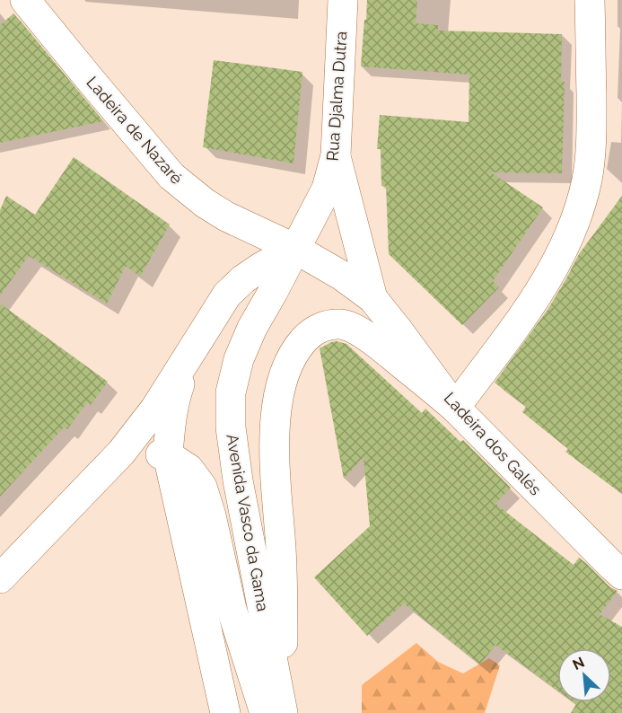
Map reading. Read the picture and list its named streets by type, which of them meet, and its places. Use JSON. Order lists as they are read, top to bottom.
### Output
{
  "streets": {
    "main road": [
      "Rua Djalma Dutra",
      "Ladeira de Nazaré",
      "Ladeira dos Galés",
      "Avenida Vasco da Gama"
    ]
  },
  "crossings": [
    ["Rua Djalma Dutra", "Ladeira de Nazaré"],
    ["Rua Djalma Dutra", "Ladeira dos Galés"],
    ["Rua Djalma Dutra", "Avenida Vasco da Gama"],
    ["Ladeira de Nazaré", "Ladeira dos Galés"],
    ["Ladeira de Nazaré", "Avenida Vasco da Gama"],
    ["Ladeira dos Galés", "Avenida Vasco da Gama"]
  ],
  "north": "top left"
}
